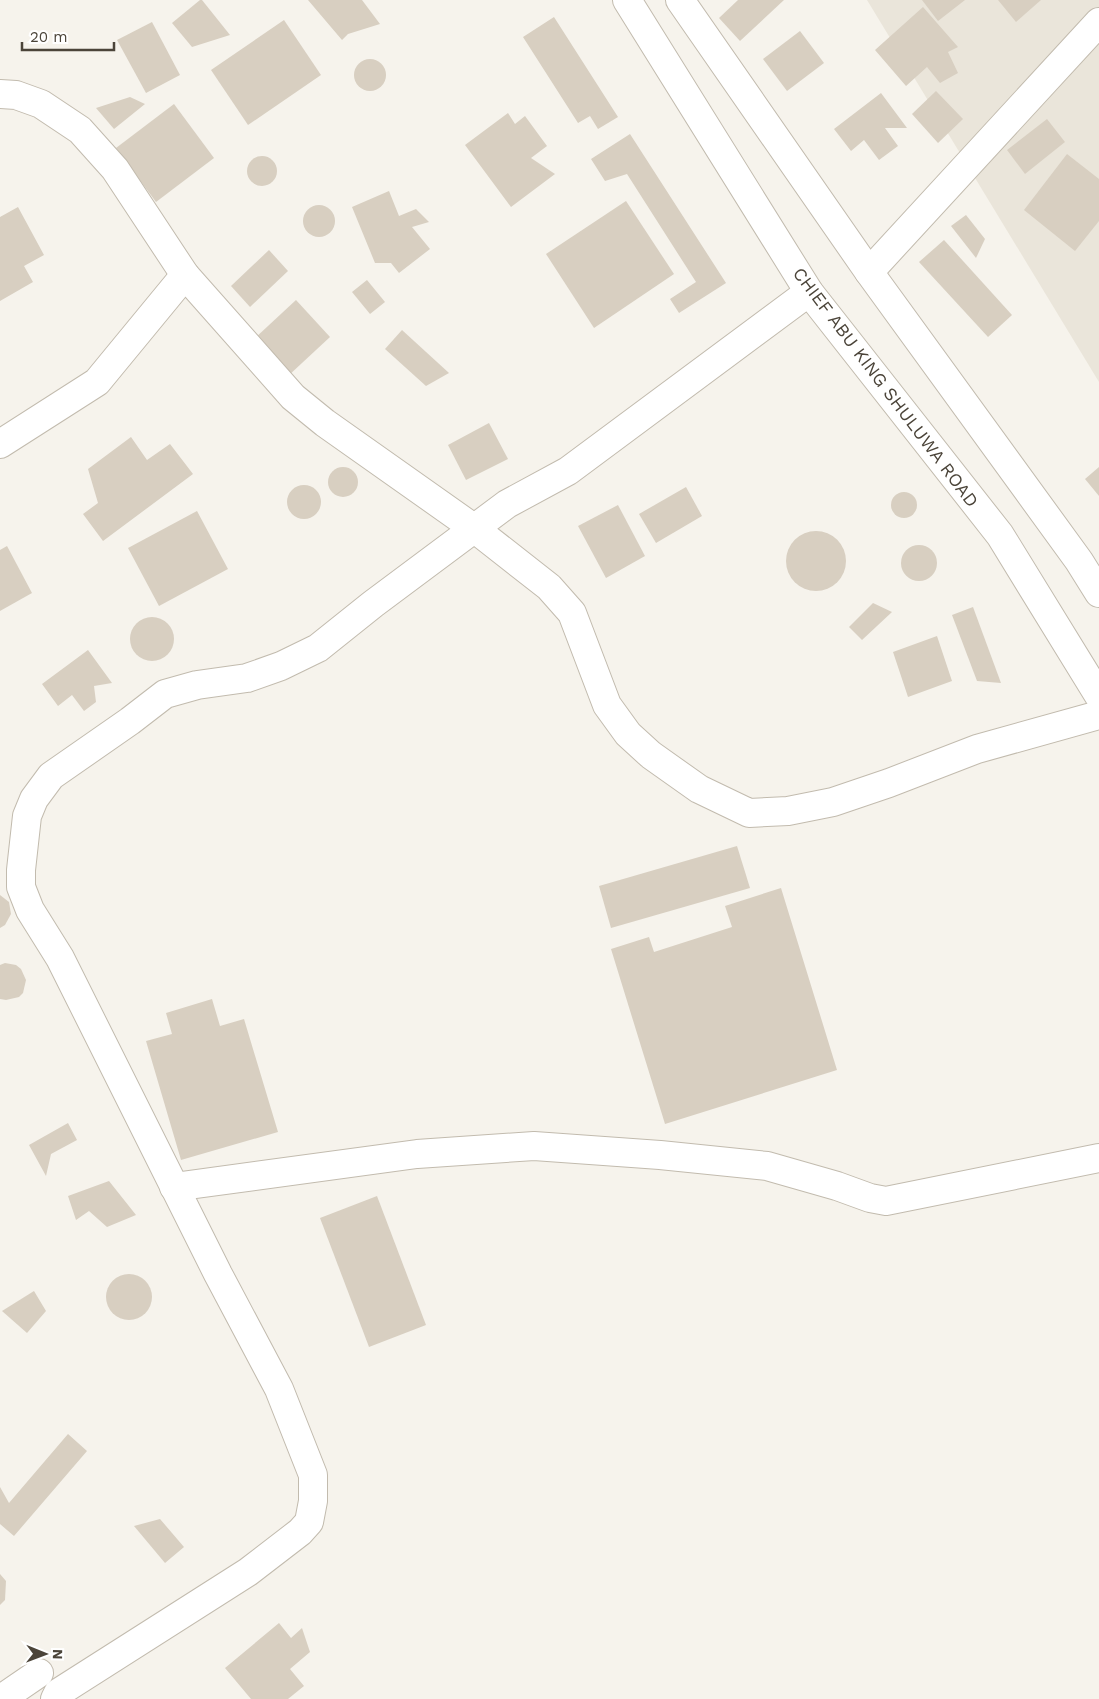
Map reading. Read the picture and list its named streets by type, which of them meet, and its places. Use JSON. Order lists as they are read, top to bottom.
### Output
{
  "streets": {
    "street": ["CHIEF ABU KING SHULUWA ROAD"]
  },
  "scale_bar": "20 m",
  "north": "right"
}
